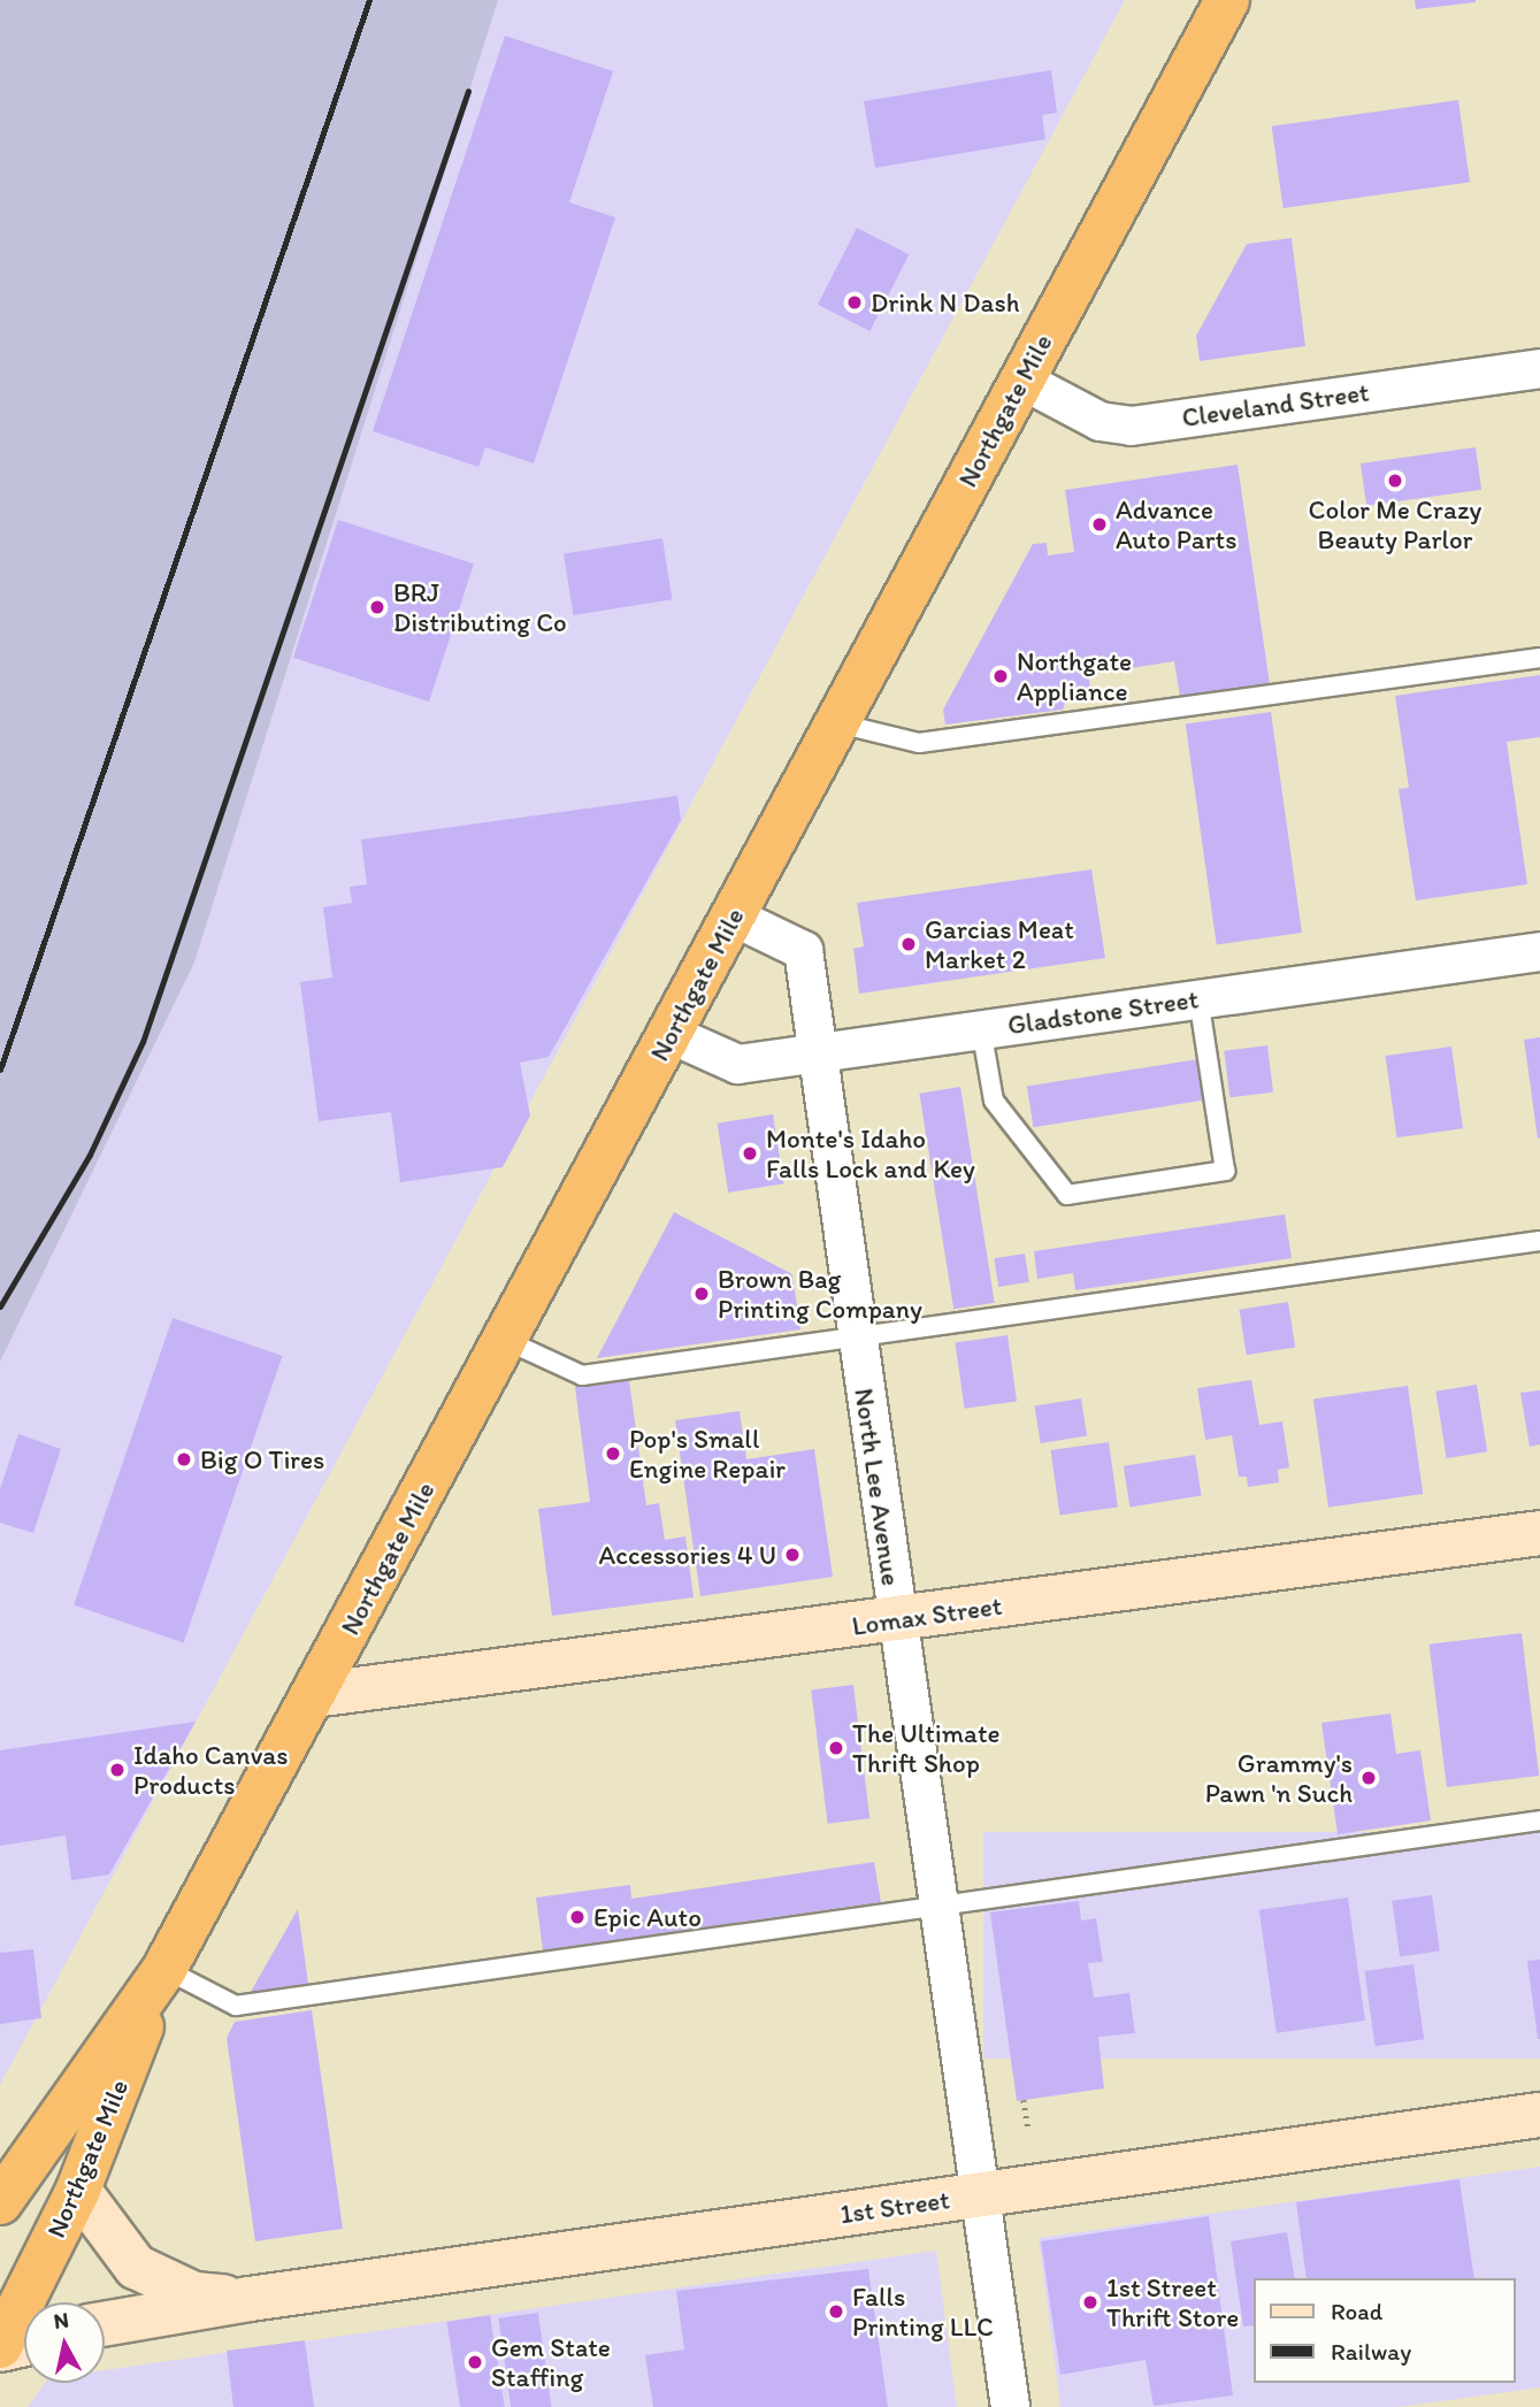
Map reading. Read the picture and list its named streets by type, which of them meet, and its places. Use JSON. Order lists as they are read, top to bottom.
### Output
{
  "streets": {
    "highway": ["Northgate Mile"],
    "main road": ["Lomax Street", "1st Street"],
    "street": ["Cleveland Street", "Gladstone Street", "North Lee Avenue"]
  },
  "crossings": [
    ["Cleveland Street", "Northgate Mile"],
    ["Northgate Mile", "Gladstone Street"],
    ["Northgate Mile", "North Lee Avenue"],
    ["Northgate Mile", "Lomax Street"],
    ["Northgate Mile", "1st Street"],
    ["Gladstone Street", "North Lee Avenue"],
    ["North Lee Avenue", "Lomax Street"],
    ["North Lee Avenue", "1st Street"]
  ],
  "places": [
    "Drink N Dash",
    "Color Me Crazy Beauty Parlor",
    "Advance Auto Parts",
    "BRJ Distributing Co",
    "Northgate Appliance",
    "Garcias Meat Market 2",
    "Monte's Idaho Falls Lock and Key",
    "Brown Bag Printing Company",
    "Pop's Small Engine Repair",
    "Big O Tires",
    "Accessories 4 U",
    "The Ultimate Thrift Shop",
    "Idaho Canvas Products",
    "Grammy's Pawn 'n Such",
    "Epic Auto",
    "1st Street Thrift Store",
    "Falls Printing LLC",
    "Gem State Staffing"
  ],
  "legend": ["Road", "Railway"],
  "north": "top"
}
